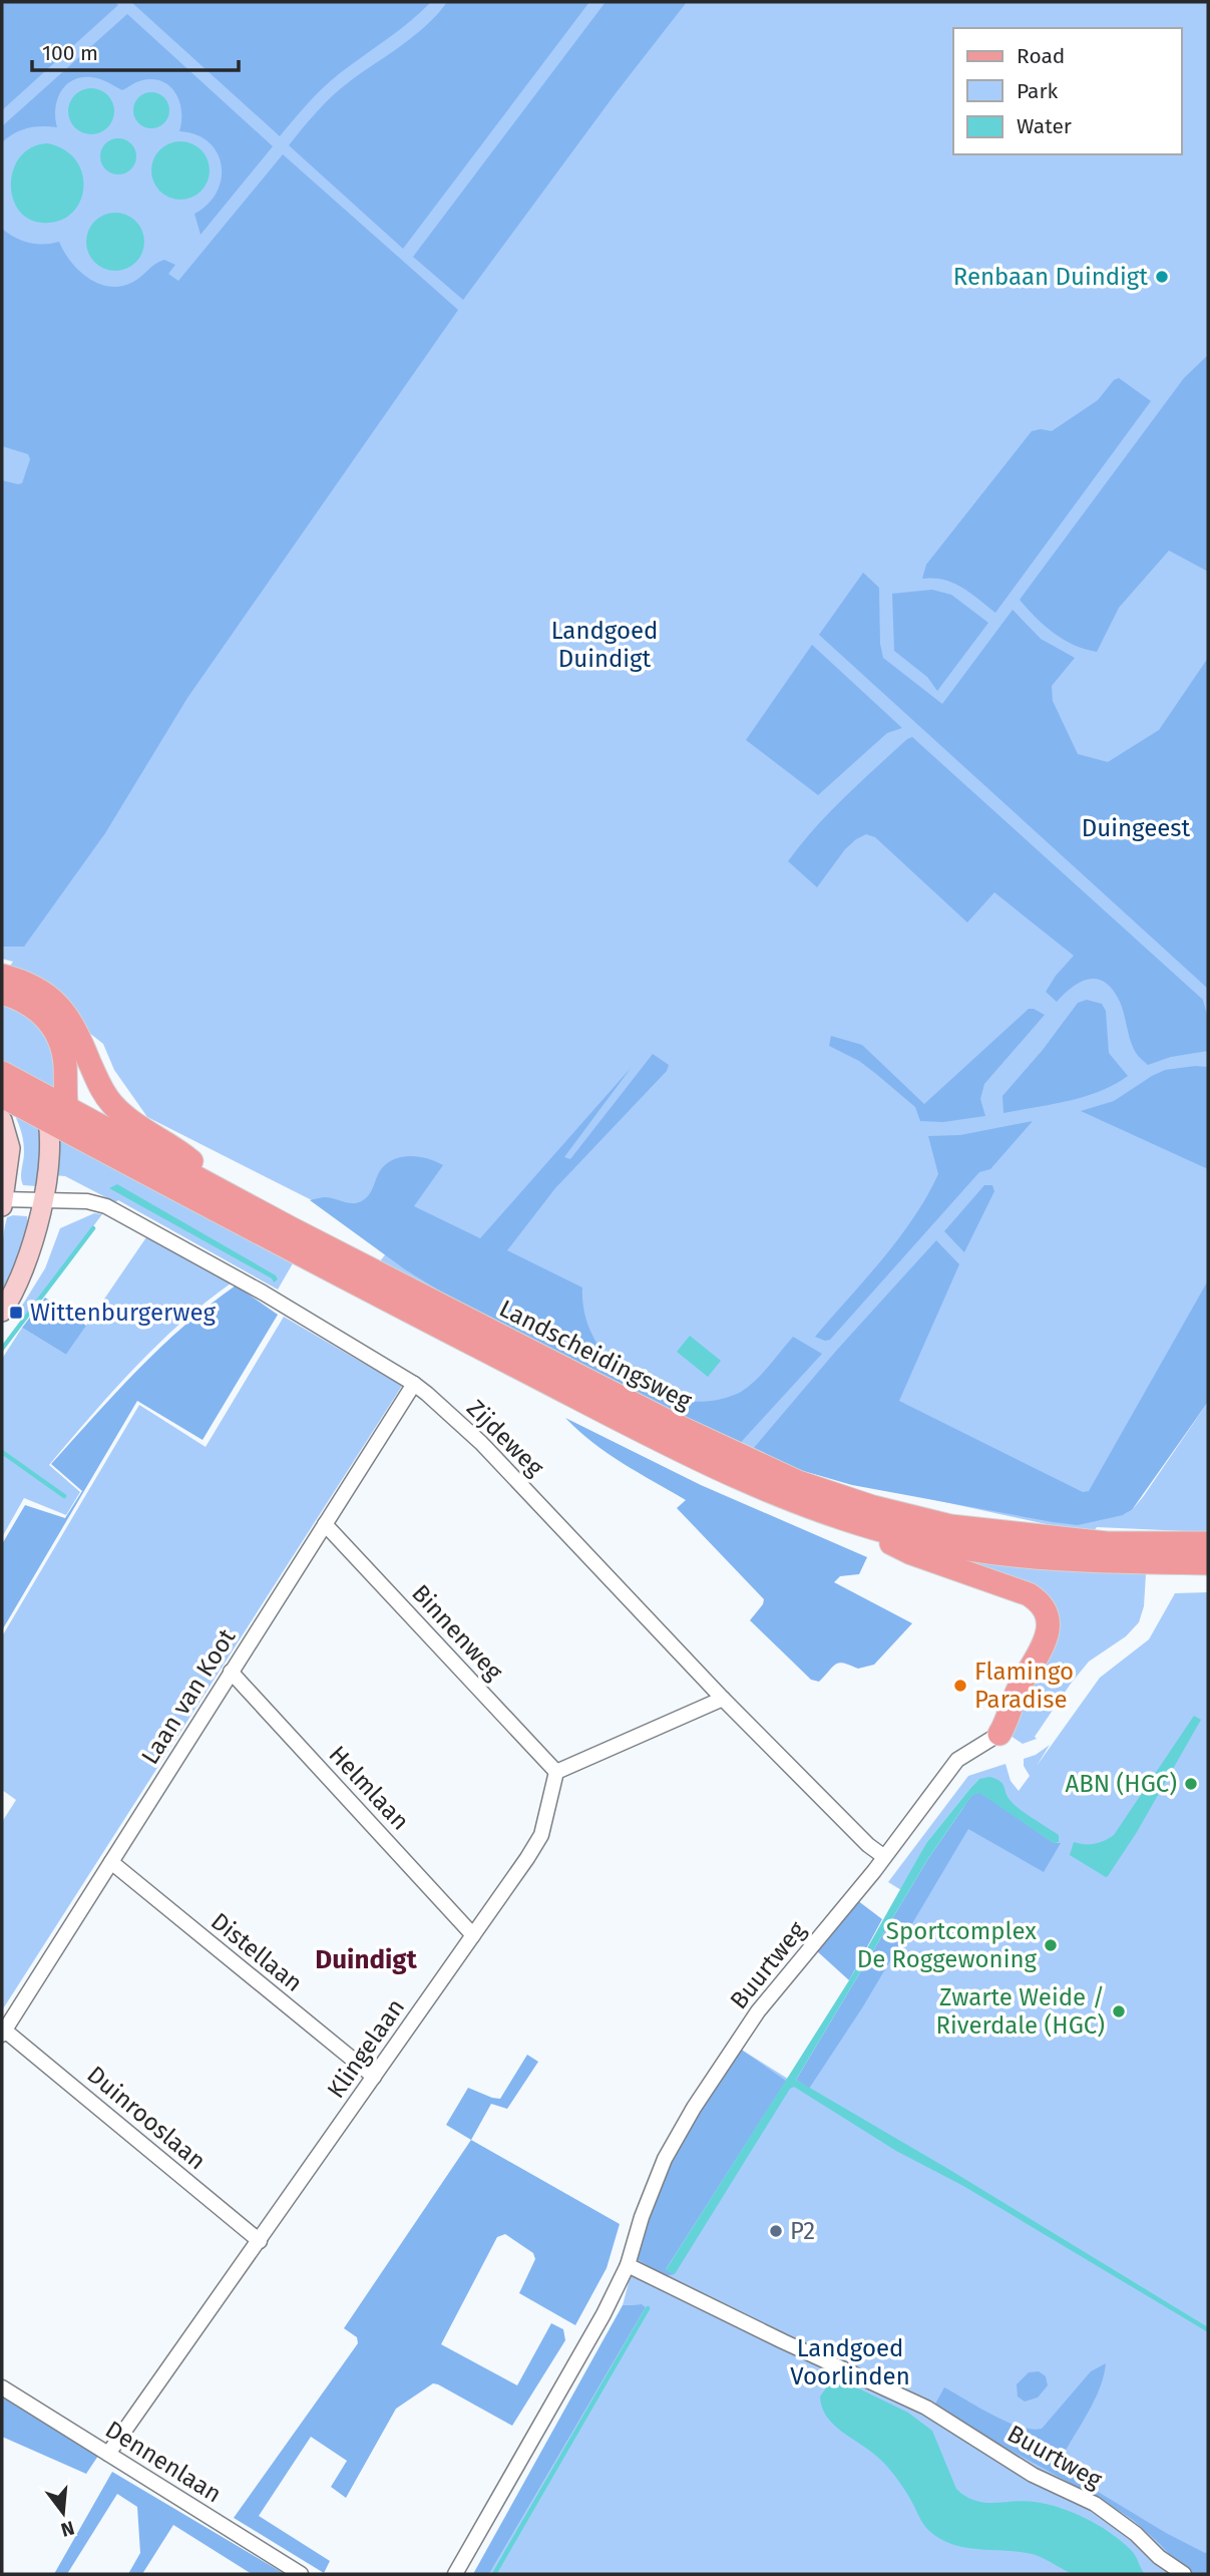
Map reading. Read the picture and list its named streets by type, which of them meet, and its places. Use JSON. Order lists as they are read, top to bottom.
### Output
{
  "streets": {
    "main road": ["Landscheidingsweg"],
    "street": [
      "Zijdeweg",
      "Binnenweg",
      "Laan van Koot",
      "Helmlaan",
      "Distellaan",
      "Buurtweg",
      "Klingelaan",
      "Duinrooslaan",
      "Dennenlaan"
    ]
  },
  "crossings": [
    ["Zijdeweg", "Laan van Koot"],
    ["Zijdeweg", "Buurtweg"],
    ["Binnenweg", "Laan van Koot"],
    ["Binnenweg", "Klingelaan"],
    ["Laan van Koot", "Helmlaan"],
    ["Laan van Koot", "Distellaan"],
    ["Laan van Koot", "Duinrooslaan"],
    ["Helmlaan", "Klingelaan"],
    ["Distellaan", "Klingelaan"],
    ["Klingelaan", "Duinrooslaan"],
    ["Klingelaan", "Dennenlaan"]
  ],
  "districts": ["Duindigt"],
  "parks": ["Landgoed Duindigt", "Duingeest", "Landgoed Voorlinden"],
  "places": {
    "other": [
      "Renbaan Duindigt",
      "Flamingo Paradise",
      "ABN (HGC)",
      "Sportcomplex De Roggewoning",
      "Zwarte Weide / Riverdale (HGC)",
      "P2"
    ],
    "transit": ["Wittenburgerweg"]
  },
  "legend": ["Road", "Park", "Water"],
  "scale_bar": "100 m",
  "north": "bottom"
}
